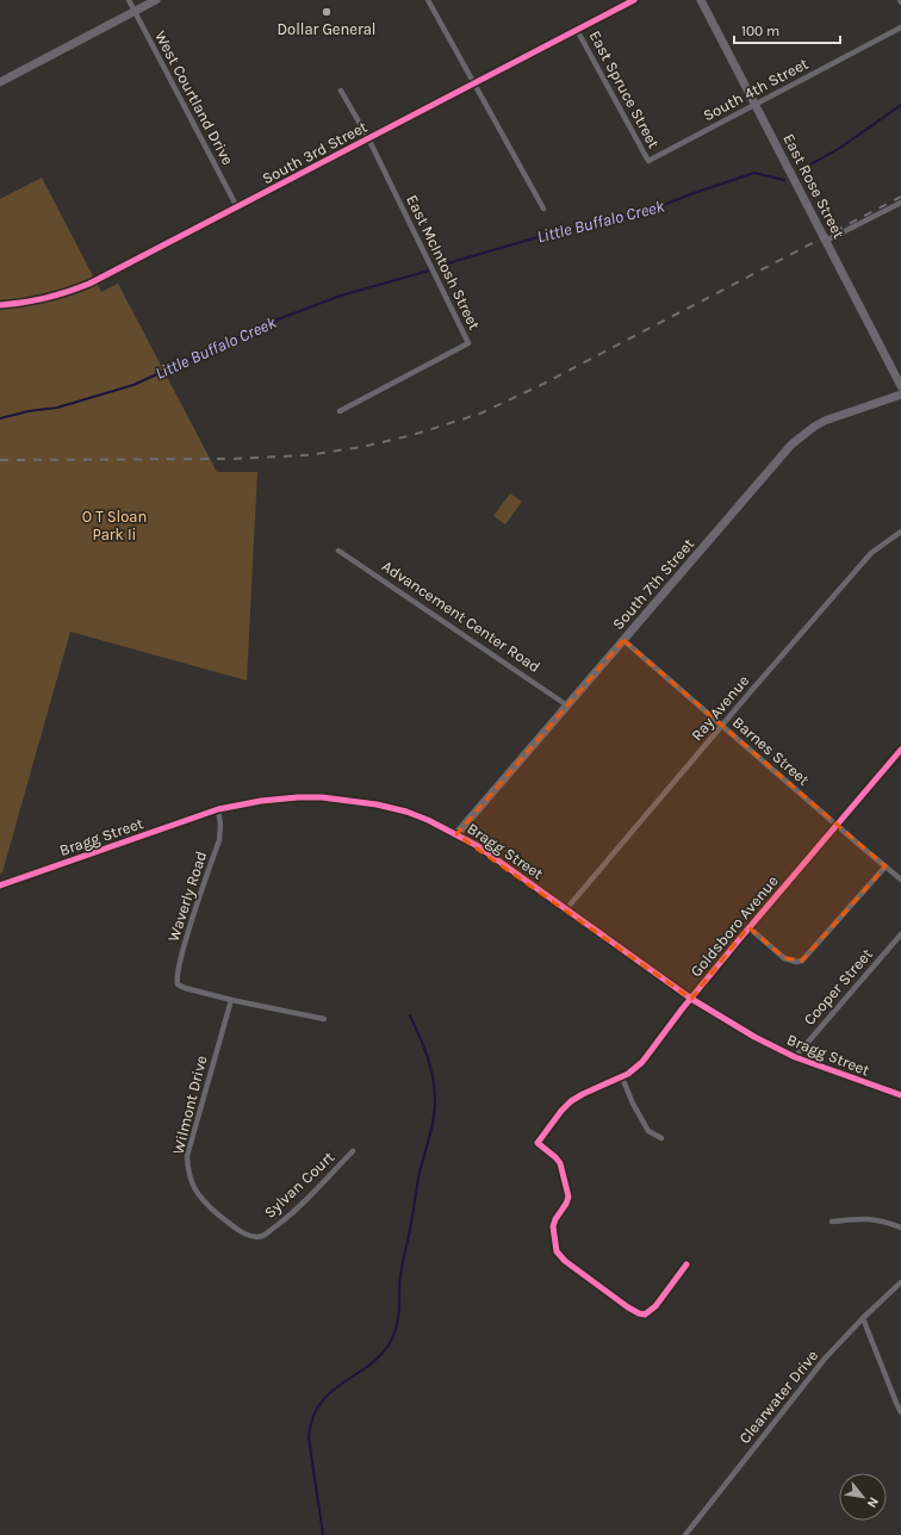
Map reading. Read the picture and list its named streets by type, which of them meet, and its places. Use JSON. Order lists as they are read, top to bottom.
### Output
{
  "streets": {
    "street": [
      "East Spruce Street",
      "South 4th Street",
      "West Courtland Drive",
      "South 3rd Street",
      "East Rose Street",
      "East McIntosh Street",
      "South 7th Street",
      "Advancement Center Road",
      "Ray Avenue",
      "Barnes Street",
      "Bragg Street",
      "Waverly Road",
      "Goldsboro Avenue",
      "Cooper Street",
      "Wilmont Drive",
      "Sylvan Court",
      "Clearwater Drive"
    ]
  },
  "crossings": [
    ["East Spruce Street", "South 4th Street"],
    ["East Spruce Street", "South 3rd Street"],
    ["South 4th Street", "East Rose Street"],
    ["West Courtland Drive", "South 3rd Street"],
    ["South 3rd Street", "East McIntosh Street"],
    ["South 7th Street", "Advancement Center Road"],
    ["South 7th Street", "Barnes Street"],
    ["South 7th Street", "Bragg Street"],
    ["Ray Avenue", "Barnes Street"],
    ["Ray Avenue", "Bragg Street"],
    ["Barnes Street", "Goldsboro Avenue"],
    ["Bragg Street", "Waverly Road"],
    ["Bragg Street", "Goldsboro Avenue"],
    ["Bragg Street", "Cooper Street"],
    ["Waverly Road", "Wilmont Drive"],
    ["Wilmont Drive", "Sylvan Court"]
  ],
  "water": ["Little Buffalo Creek"],
  "parks": ["O T Sloan Park Ii"],
  "places": ["Dollar General"],
  "scale_bar": "100 m",
  "north": "bottom right"
}
